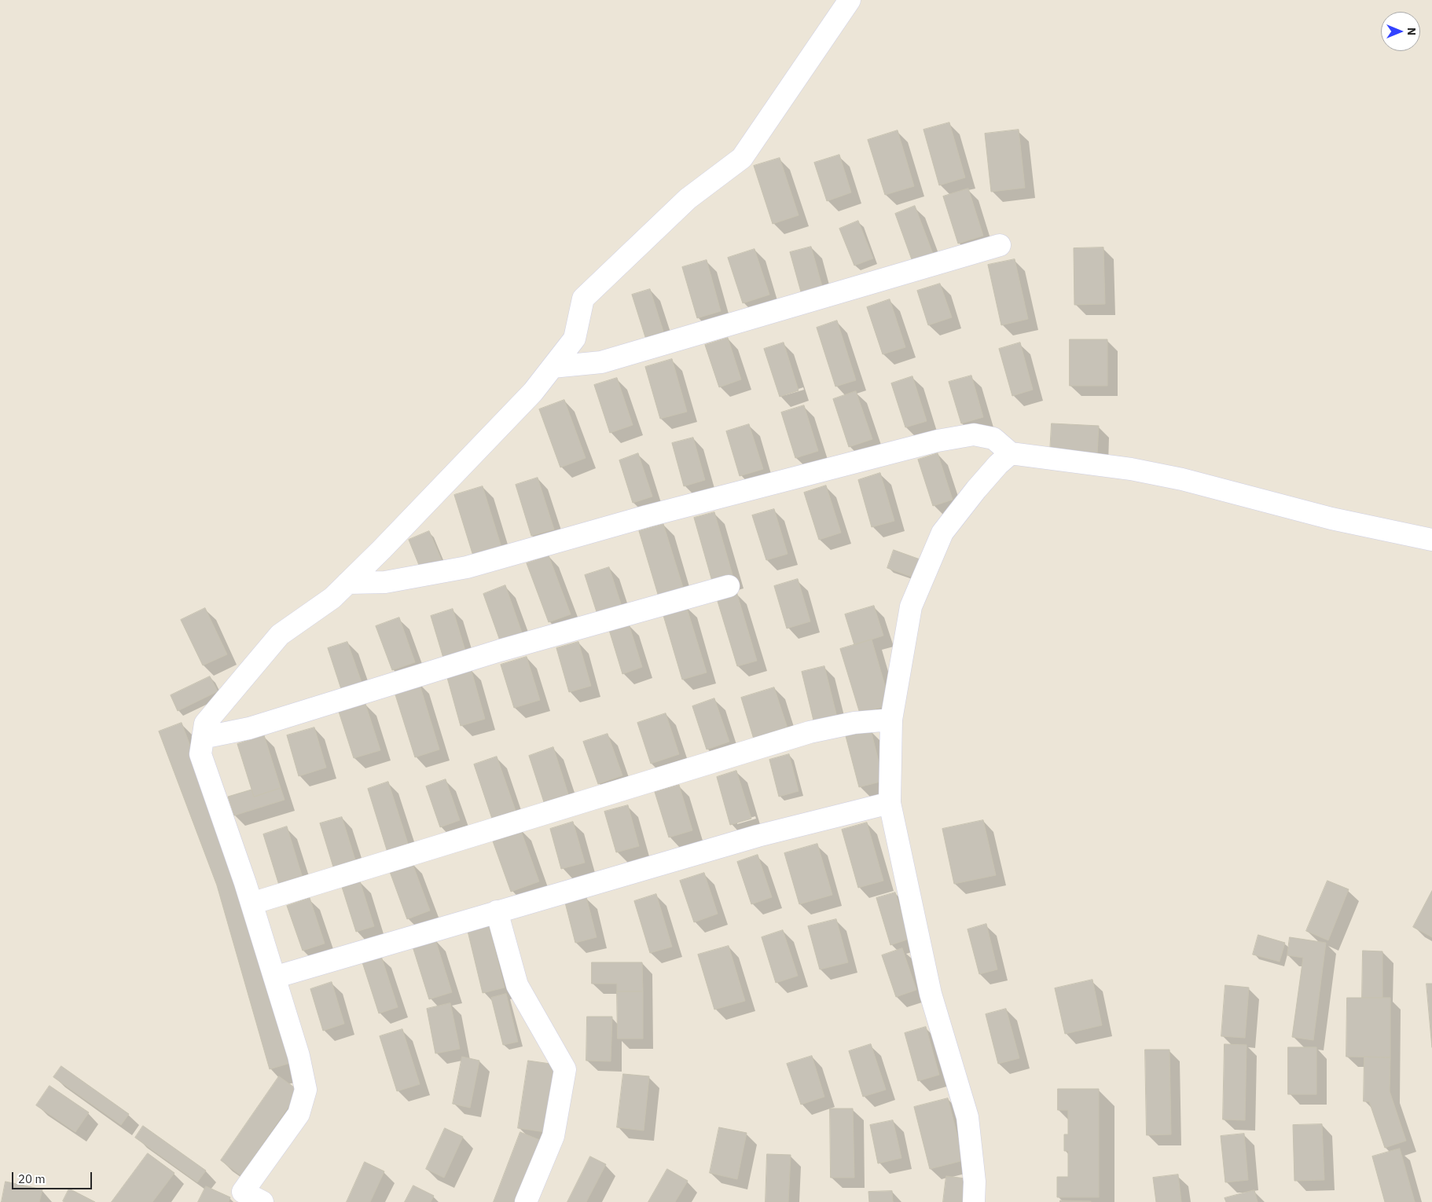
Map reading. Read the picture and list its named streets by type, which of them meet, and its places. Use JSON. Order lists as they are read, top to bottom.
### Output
{
  "scale_bar": "20 m",
  "north": "right"
}
